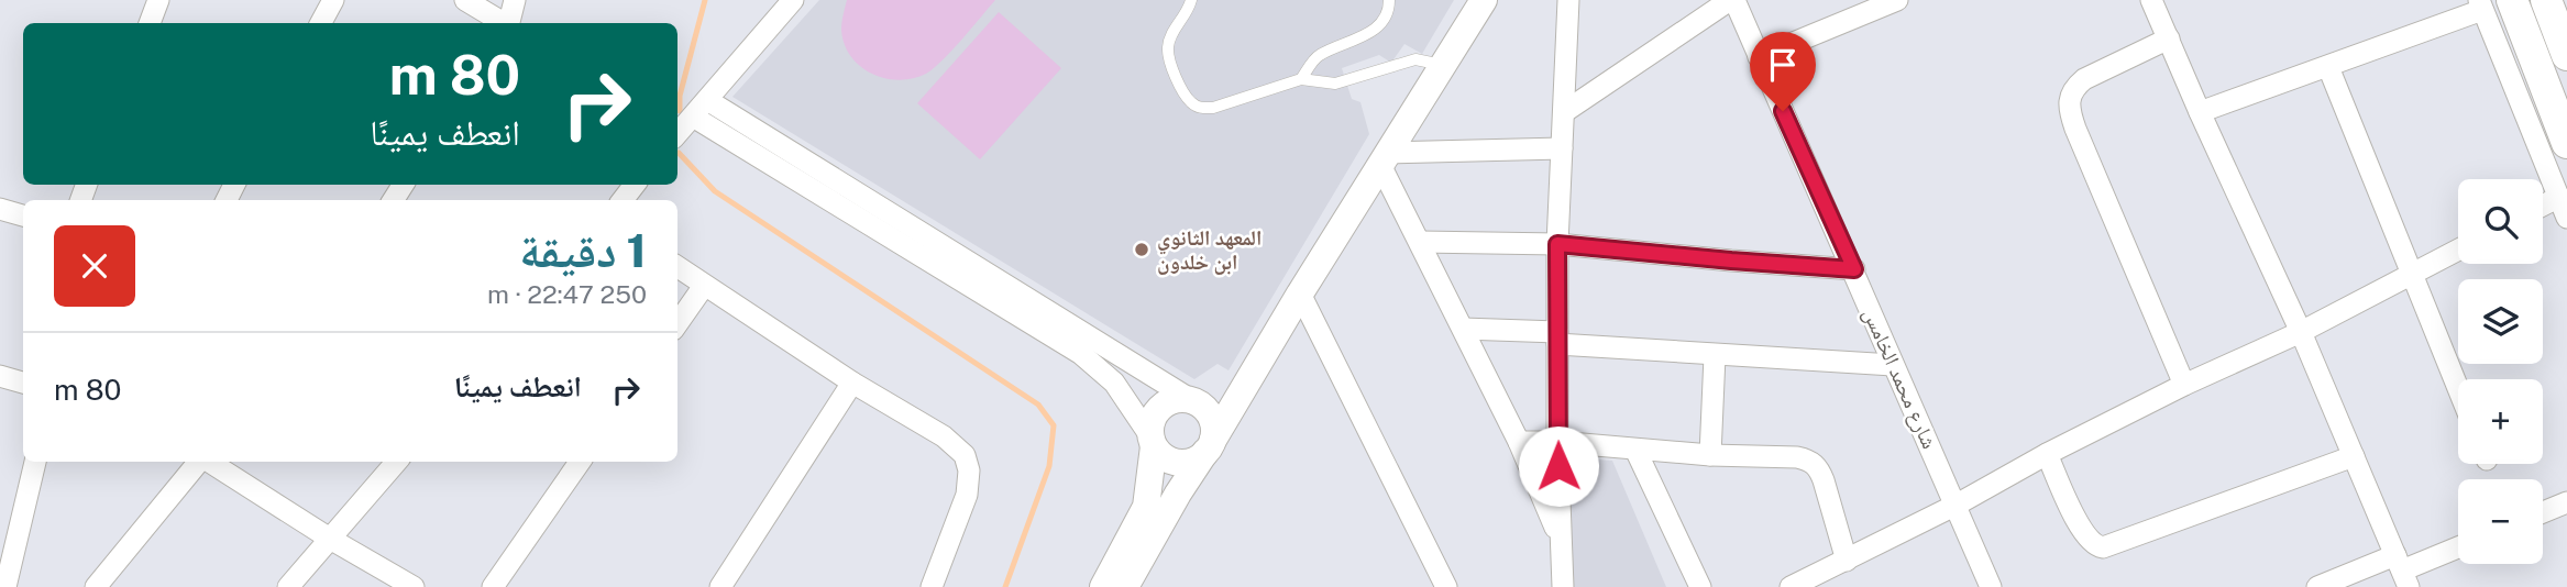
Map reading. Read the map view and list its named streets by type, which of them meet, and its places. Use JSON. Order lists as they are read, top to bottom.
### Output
{
  "streets": {
    "street": ["شارع محمد الخامس"]
  },
  "places": ["المعهد الثانوي ابن خلدون"],
  "page": {
    "turn": ["80 m", "انعطف يمينًا"],
    "map_buttons": ["+", "−"],
    "heading": ["1 دقيقة", "250 m · 22:47"],
    "list": [
      {
        "name": "انعطف يمينًا",
        "value": "80 m"
      }
    ]
  }
}
